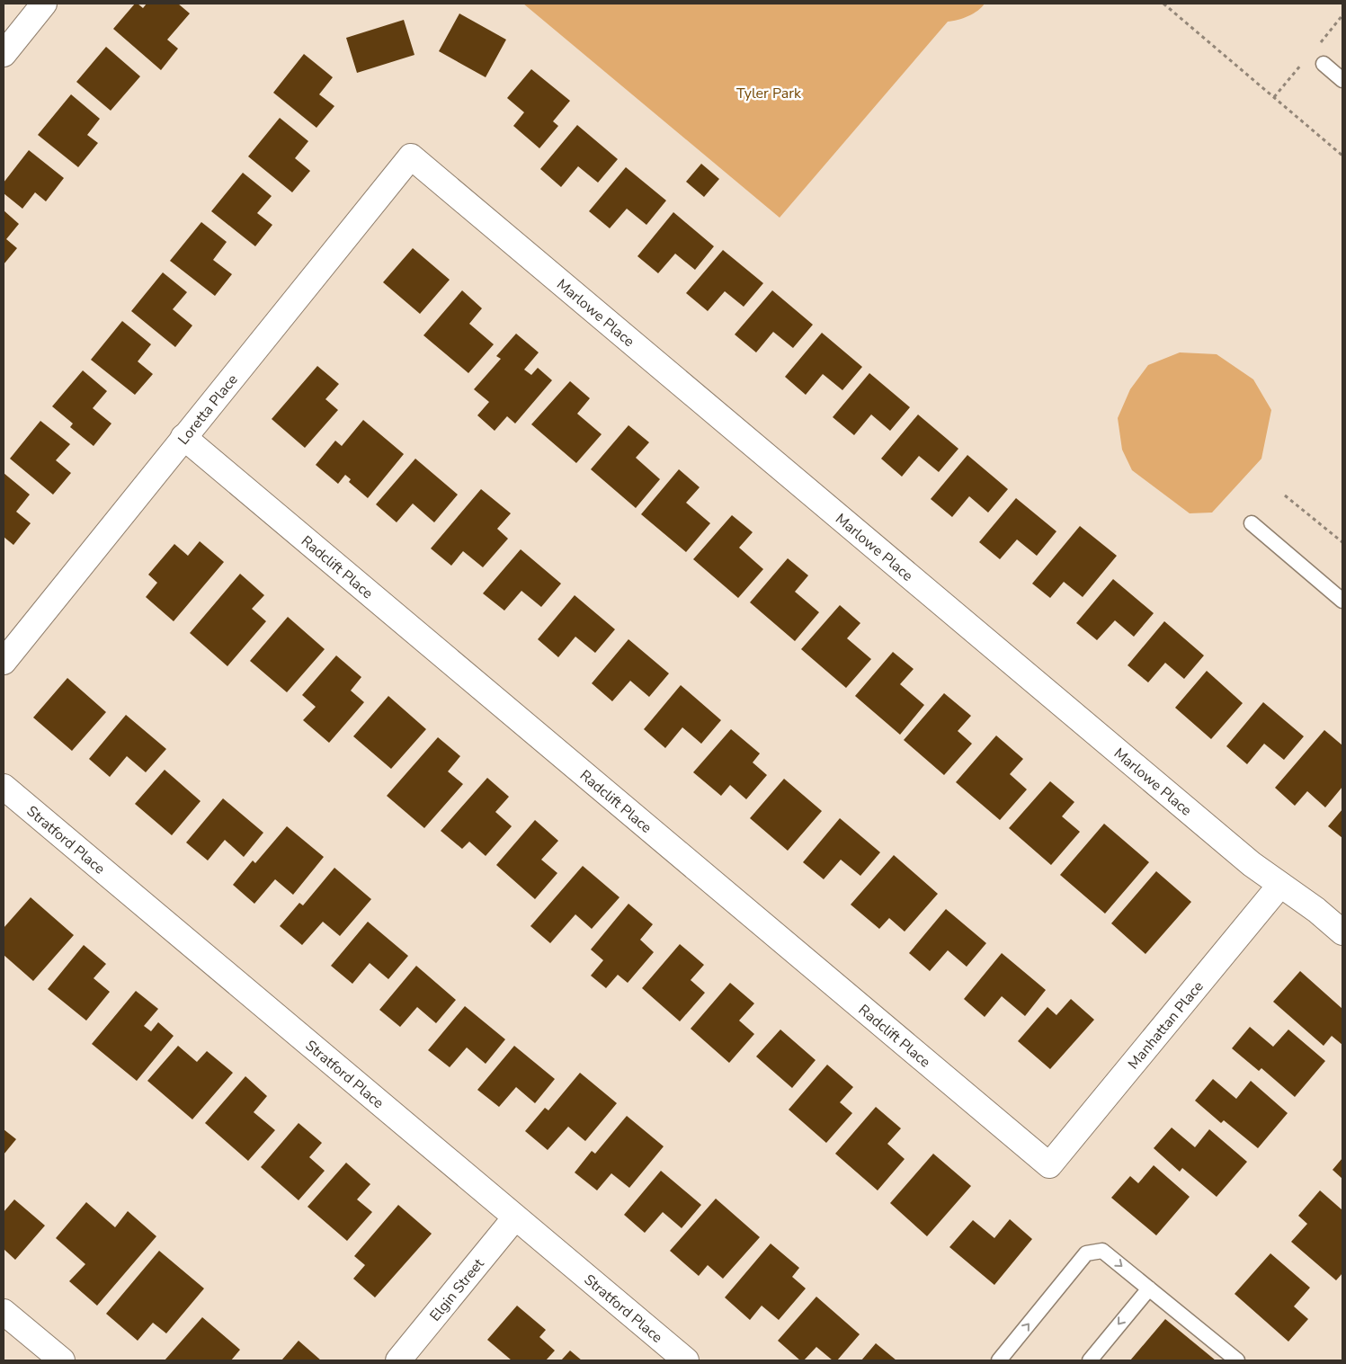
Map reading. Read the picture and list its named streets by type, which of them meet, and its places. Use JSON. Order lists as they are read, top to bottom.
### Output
{
  "streets": {
    "street": [
      "Marlowe Place",
      "Loretta Place",
      "Radclift Place",
      "Stratford Place",
      "Manhattan Place",
      "Elgin Street"
    ]
  },
  "crossings": [
    ["Marlowe Place", "Loretta Place"],
    ["Marlowe Place", "Manhattan Place"],
    ["Loretta Place", "Radclift Place"],
    ["Radclift Place", "Manhattan Place"],
    ["Stratford Place", "Elgin Street"]
  ],
  "parks": ["Tyler Park"]
}
